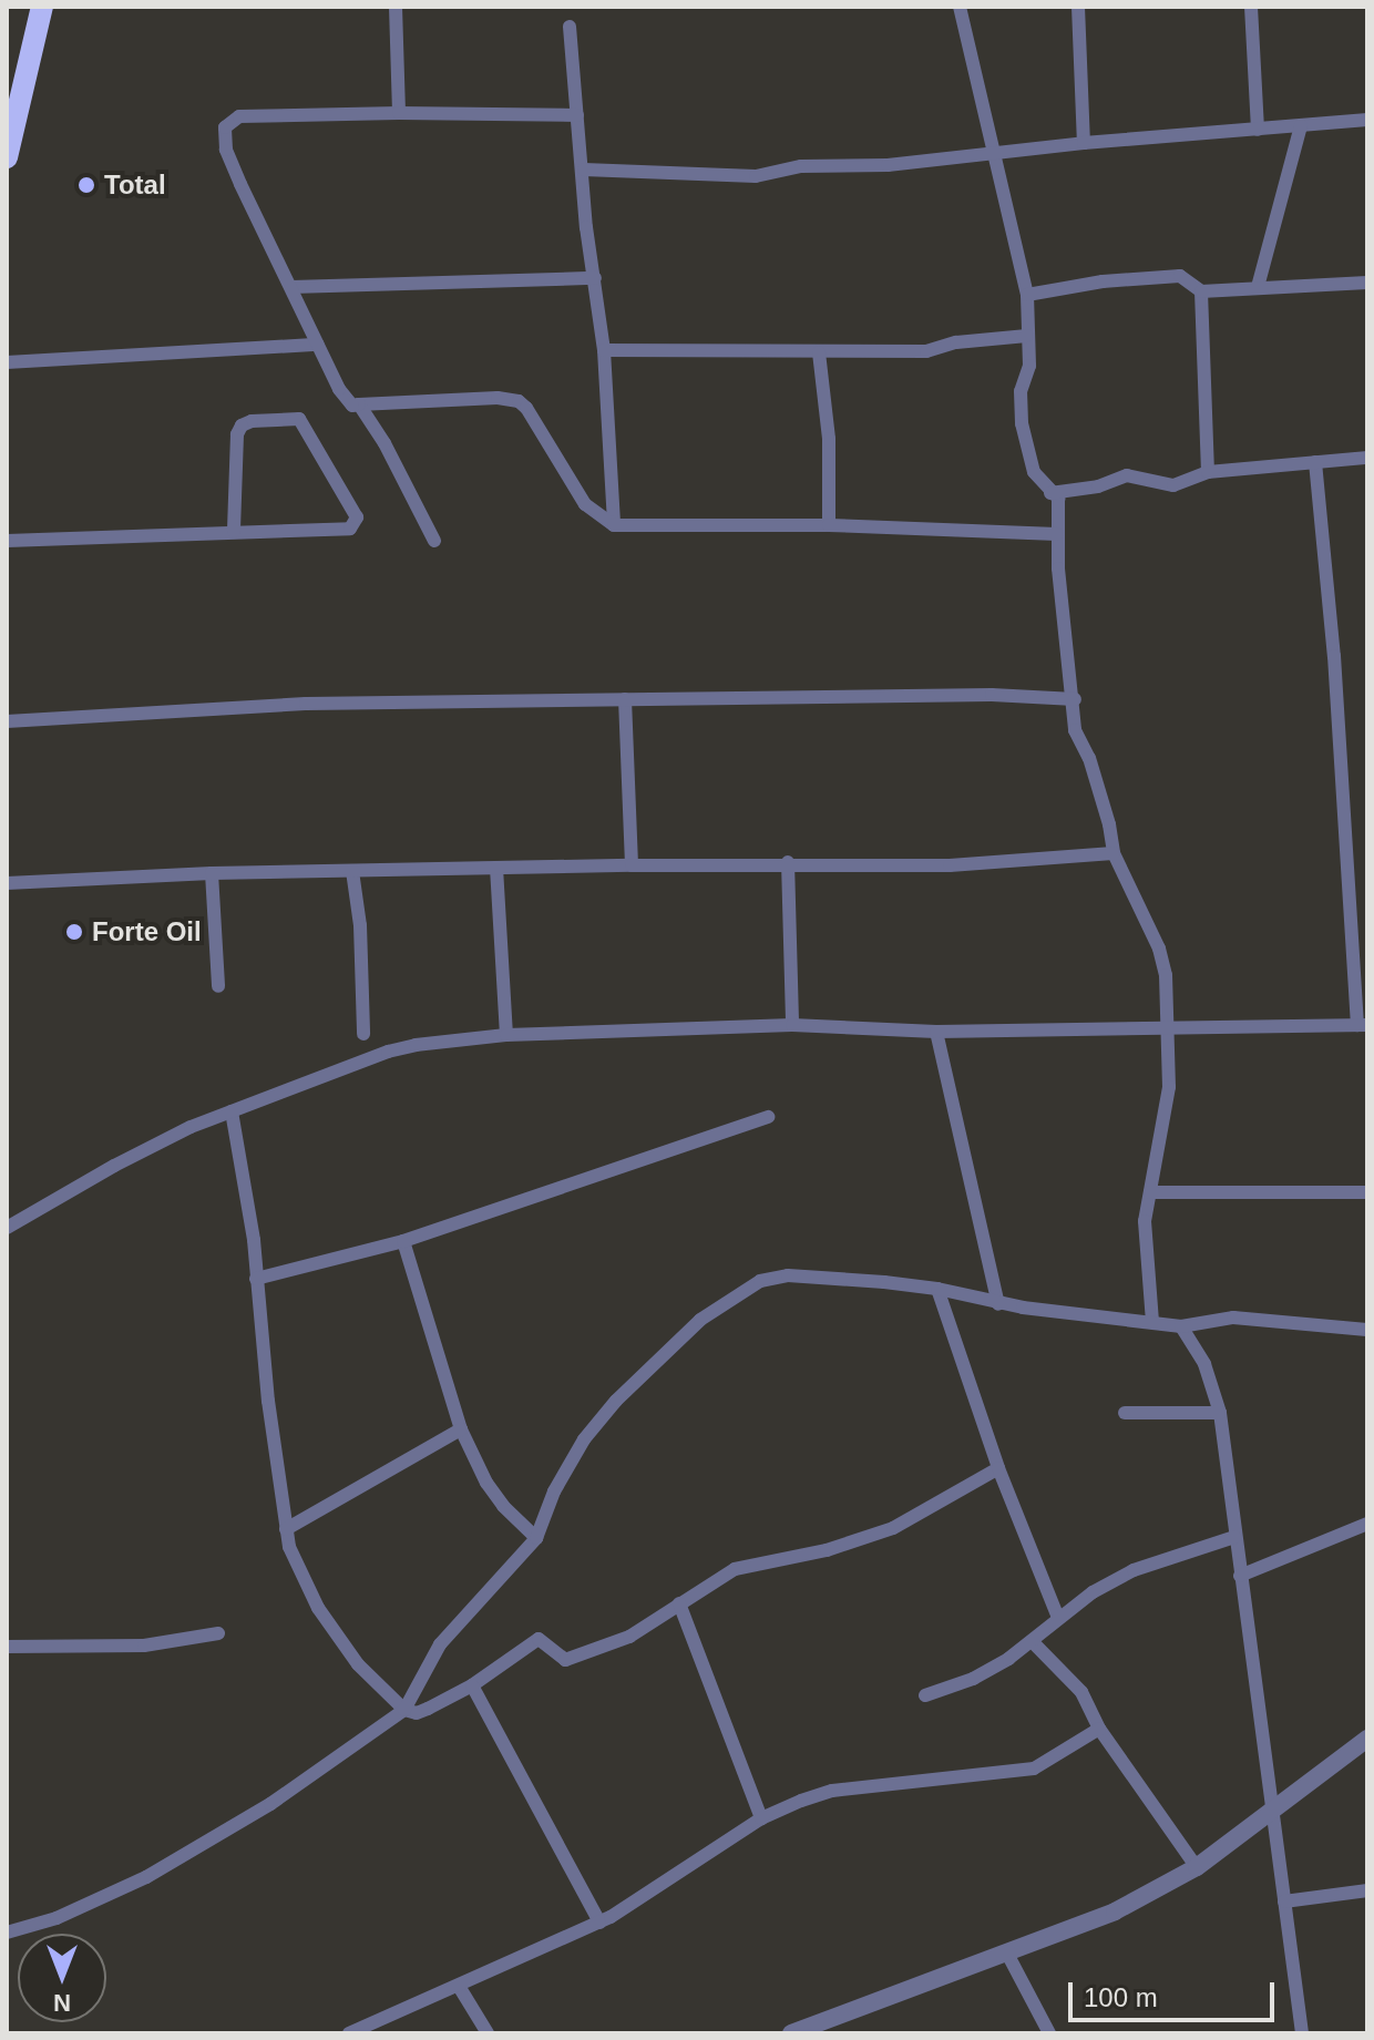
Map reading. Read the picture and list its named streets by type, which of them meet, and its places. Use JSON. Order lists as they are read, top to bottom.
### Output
{
  "places": ["Total", "Forte Oil"],
  "scale_bar": "100 m",
  "north": "bottom"
}
